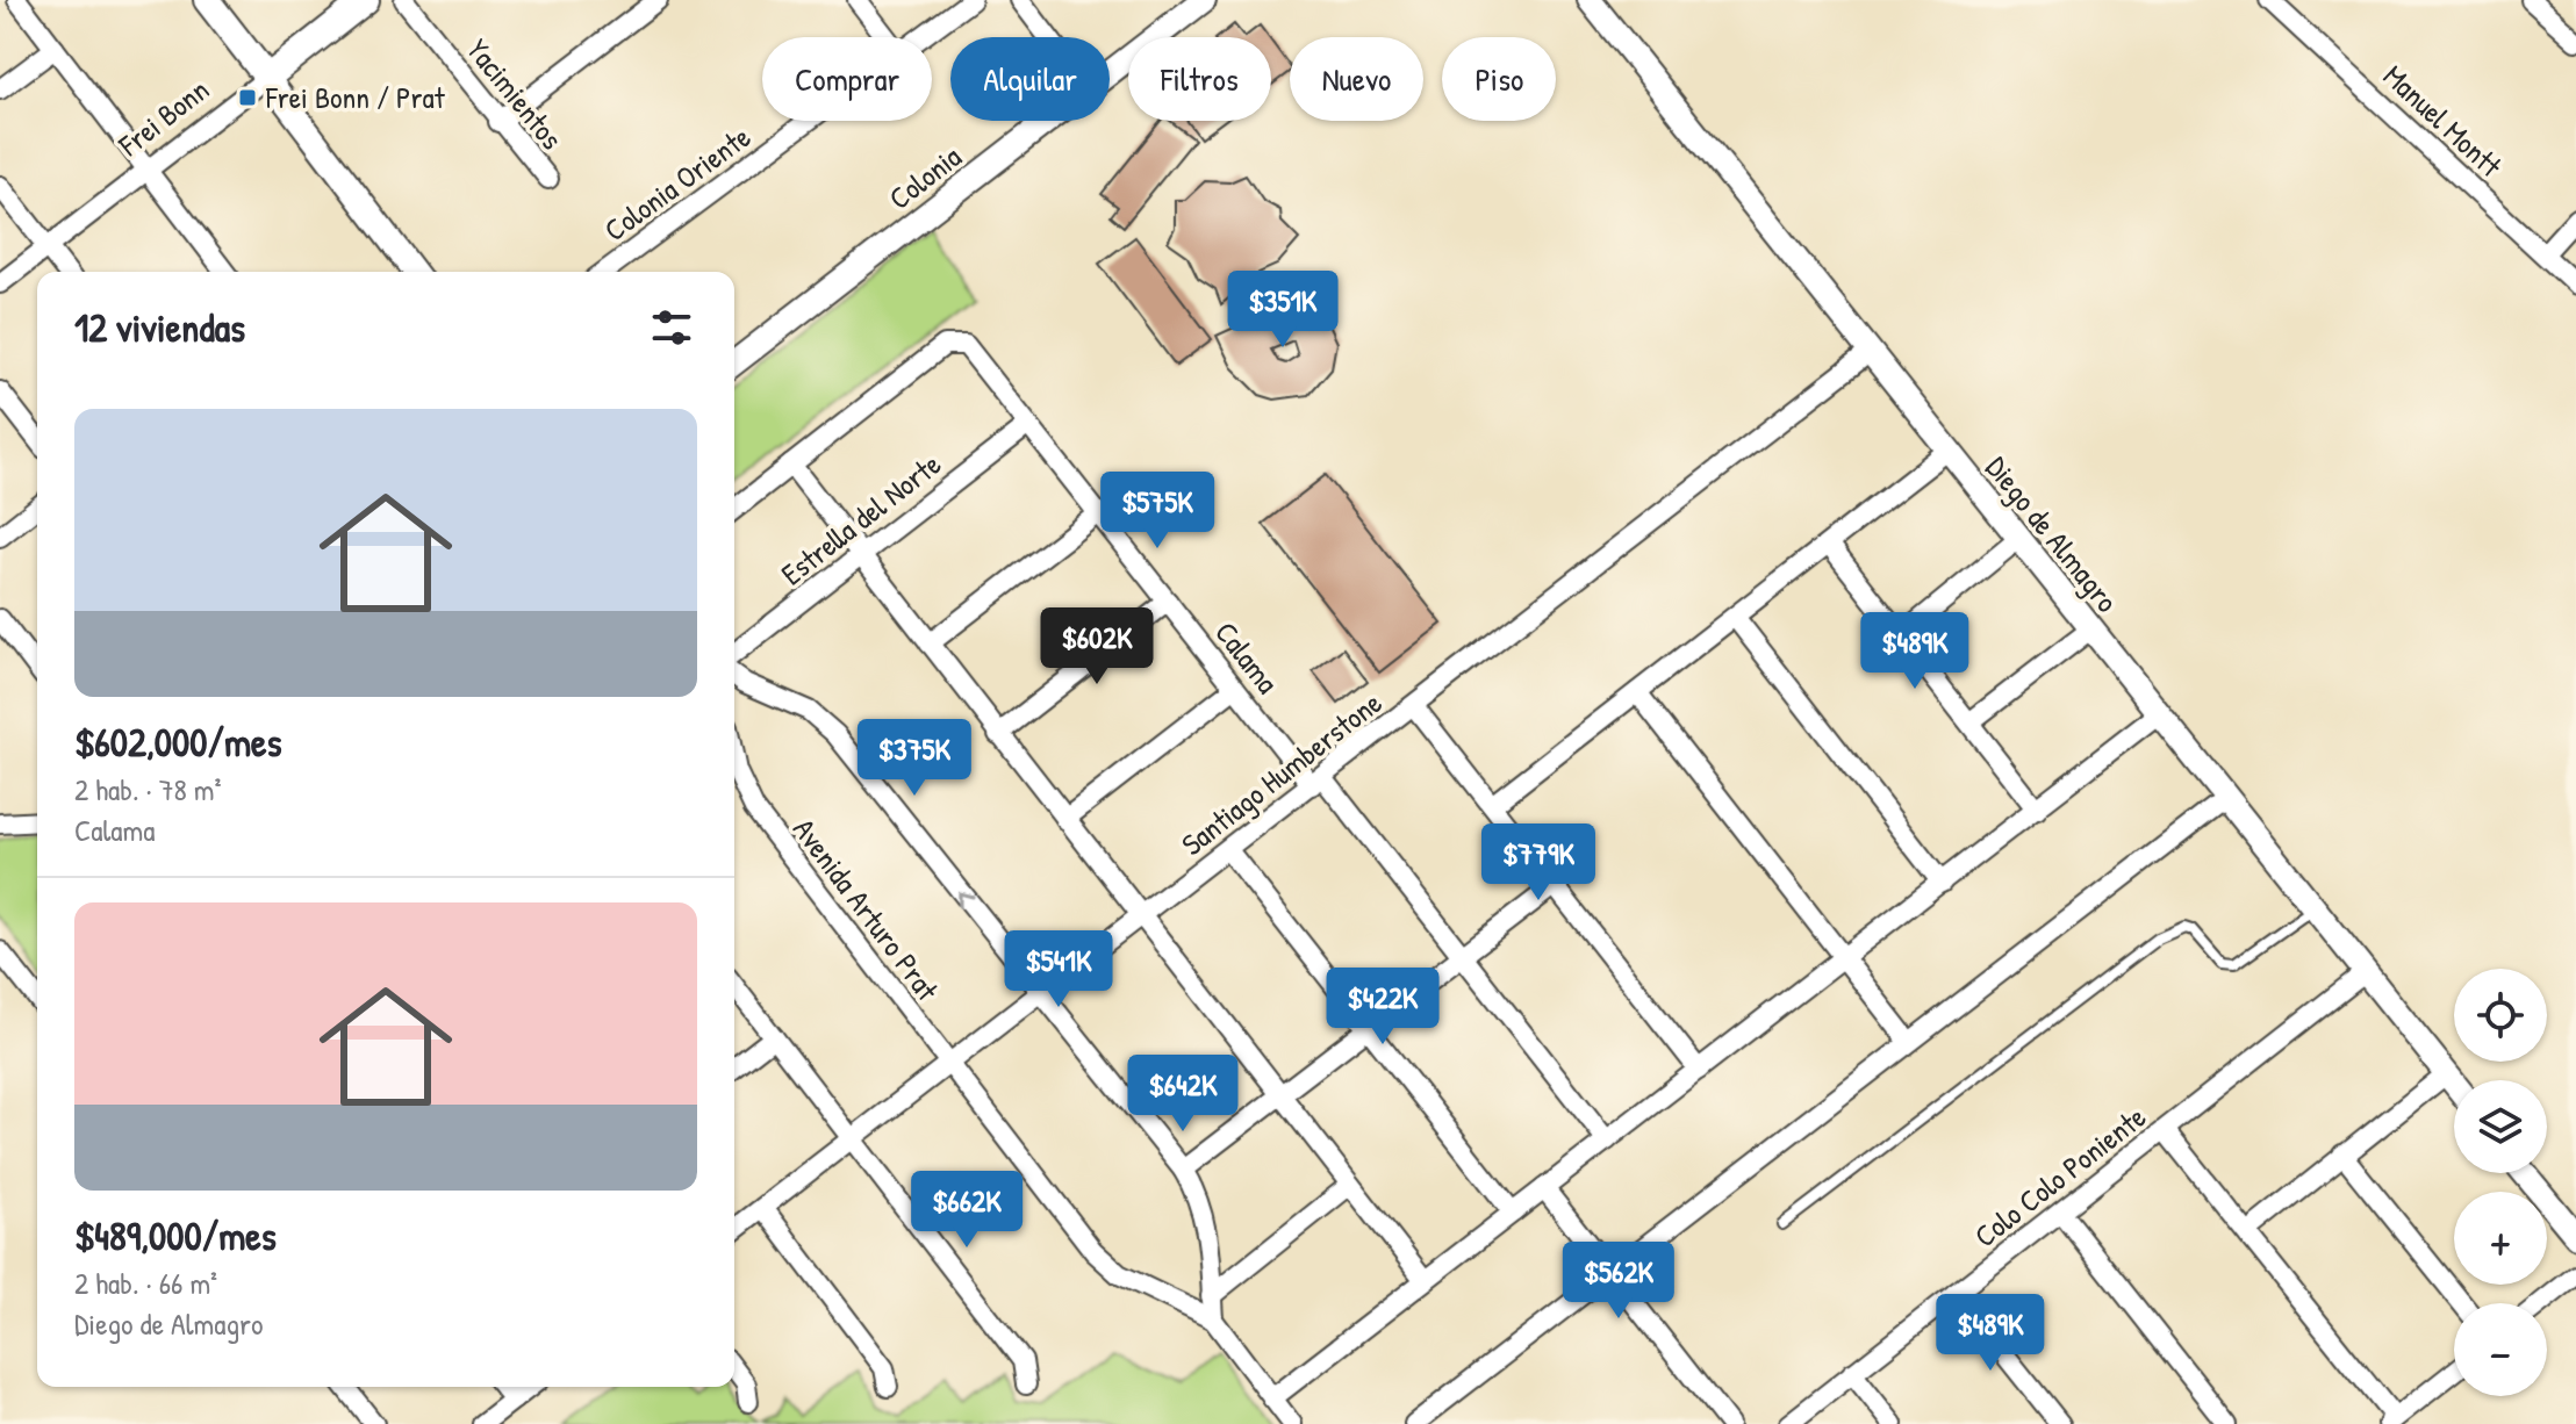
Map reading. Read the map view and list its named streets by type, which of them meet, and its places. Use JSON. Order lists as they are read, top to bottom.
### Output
{
  "streets": {
    "main road": ["Frei Bonn"],
    "street": [
      "Yacimientos",
      "Manuel Montt",
      "Colonia",
      "Colonia Oriente",
      "Estrella del Norte",
      "Diego de Almagro",
      "Calama",
      "Santiago Humberstone",
      "Avenida Arturo Prat",
      "Colo Colo Poniente"
    ]
  },
  "crossings": [
    ["Estrella del Norte", "Calama"],
    ["Diego de Almagro", "Santiago Humberstone"],
    ["Diego de Almagro", "Colo Colo Poniente"],
    ["Calama", "Santiago Humberstone"],
    ["Santiago Humberstone", "Avenida Arturo Prat"]
  ],
  "places": {
    "transit": ["Frei Bonn / Prat"]
  },
  "page": {
    "chip": [
      "Comprar",
      "Alquilar",
      "Filtros",
      "Nuevo",
      "Piso"
    ],
    "price": [
      "$351K",
      "$575K",
      "$602K",
      "$489K",
      "$375K",
      "$779K",
      "$541K",
      "$422K",
      "$642K",
      "$662K",
      "$562K",
      "$489K"
    ],
    "heading": "12 viviendas",
    "list": [
      {
        "name": "$602,000/mes",
        "note": "2 hab. · 78 m² · Calama"
      },
      {
        "name": "$489,000/mes",
        "note": "2 hab. · 66 m² · Diego de Almagro"
      }
    ],
    "map_buttons": ["+", "−"]
  }
}
